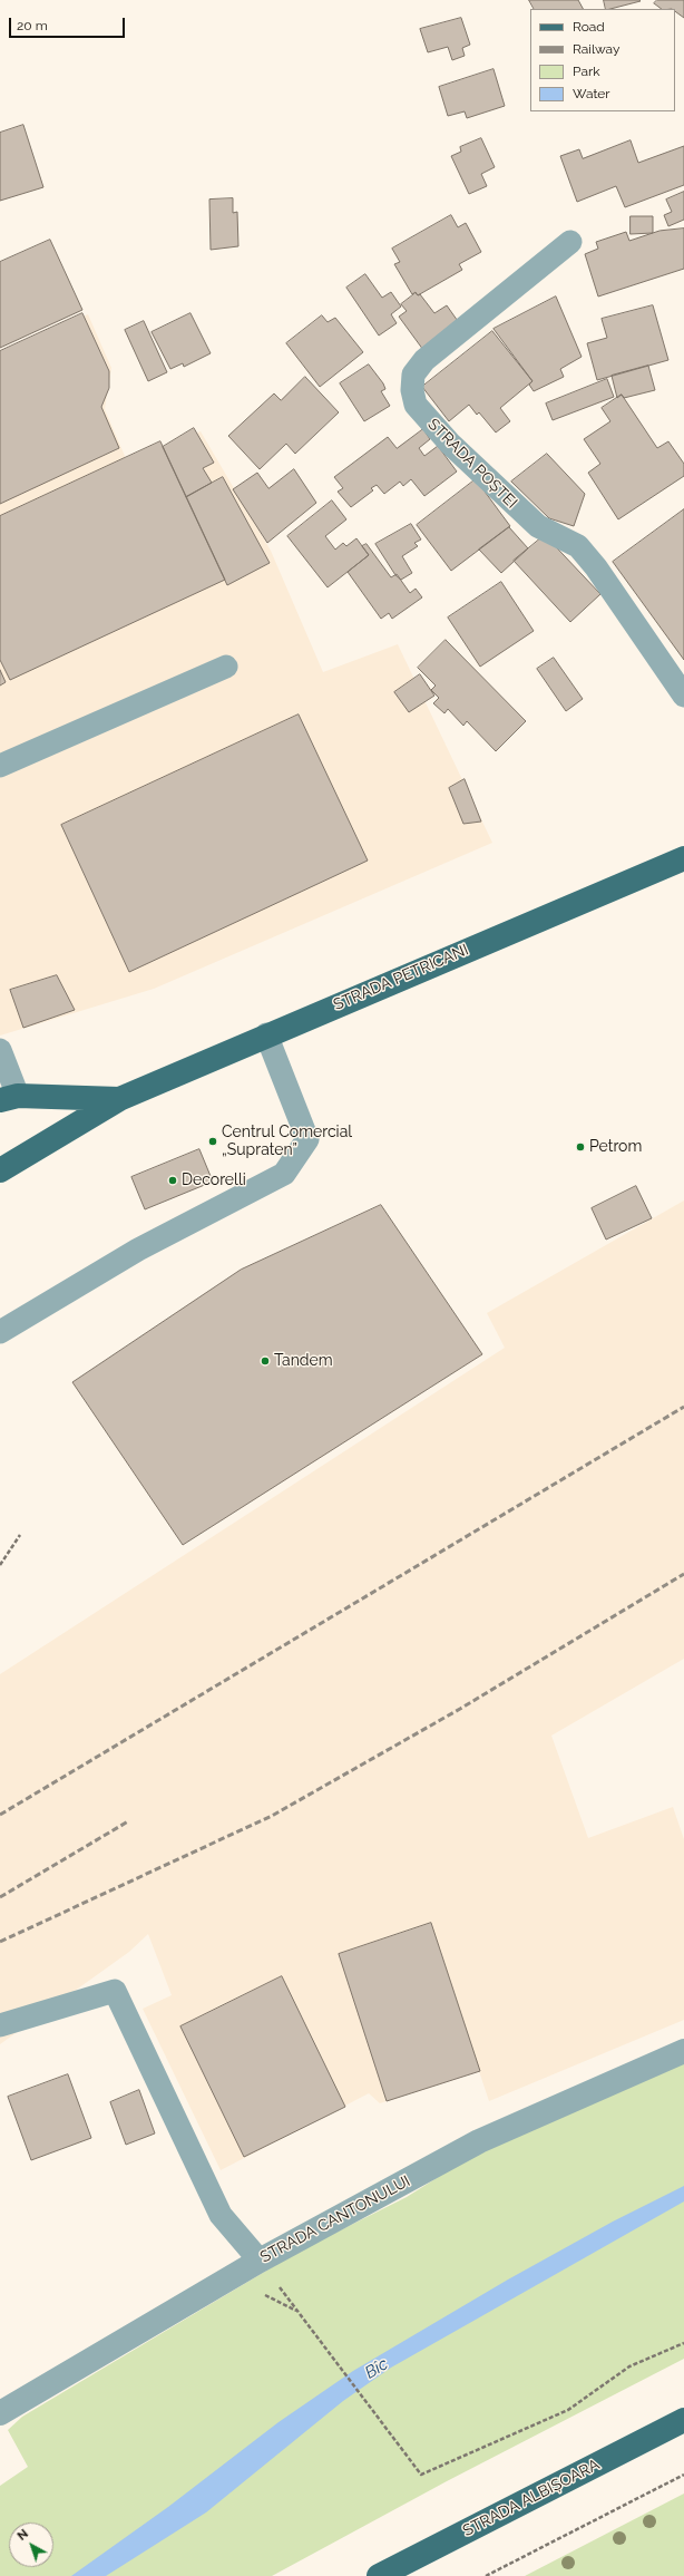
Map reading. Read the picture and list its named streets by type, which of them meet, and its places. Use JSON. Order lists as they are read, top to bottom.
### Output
{
  "streets": {
    "main road": ["STRADA PETRICANI", "STRADA ALBIȘOARA"],
    "street": ["STRADA CANTONULUI"],
    "lane": ["STRADA POȘTEI"]
  },
  "water": ["Bîc"],
  "places": [
    "Centrul Comercial „Supraten”",
    "Petrom",
    "Decorelli",
    "Tandem"
  ],
  "legend": [
    "Road",
    "Railway",
    "Park",
    "Water"
  ],
  "scale_bar": "20 m",
  "north": "top left"
}
